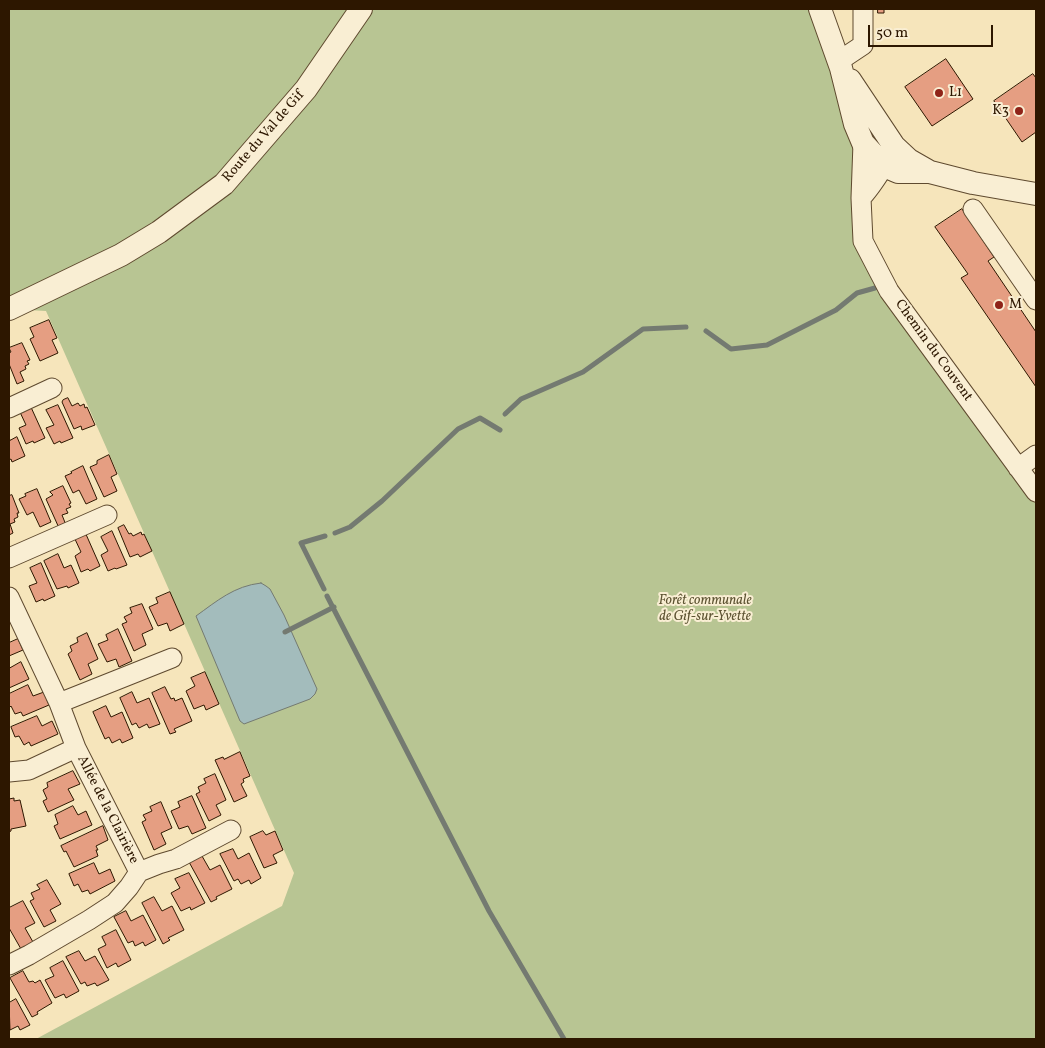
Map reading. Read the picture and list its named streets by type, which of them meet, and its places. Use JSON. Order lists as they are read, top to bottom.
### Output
{
  "streets": {
    "street": ["Route du Val de Gif", "Chemin du Couvent", "Allée de la Clairière"]
  },
  "parks": ["Forêt communale de Gif-sur-Yvette"],
  "places": ["L1", "K3", "M"],
  "scale_bar": "50 m"
}
